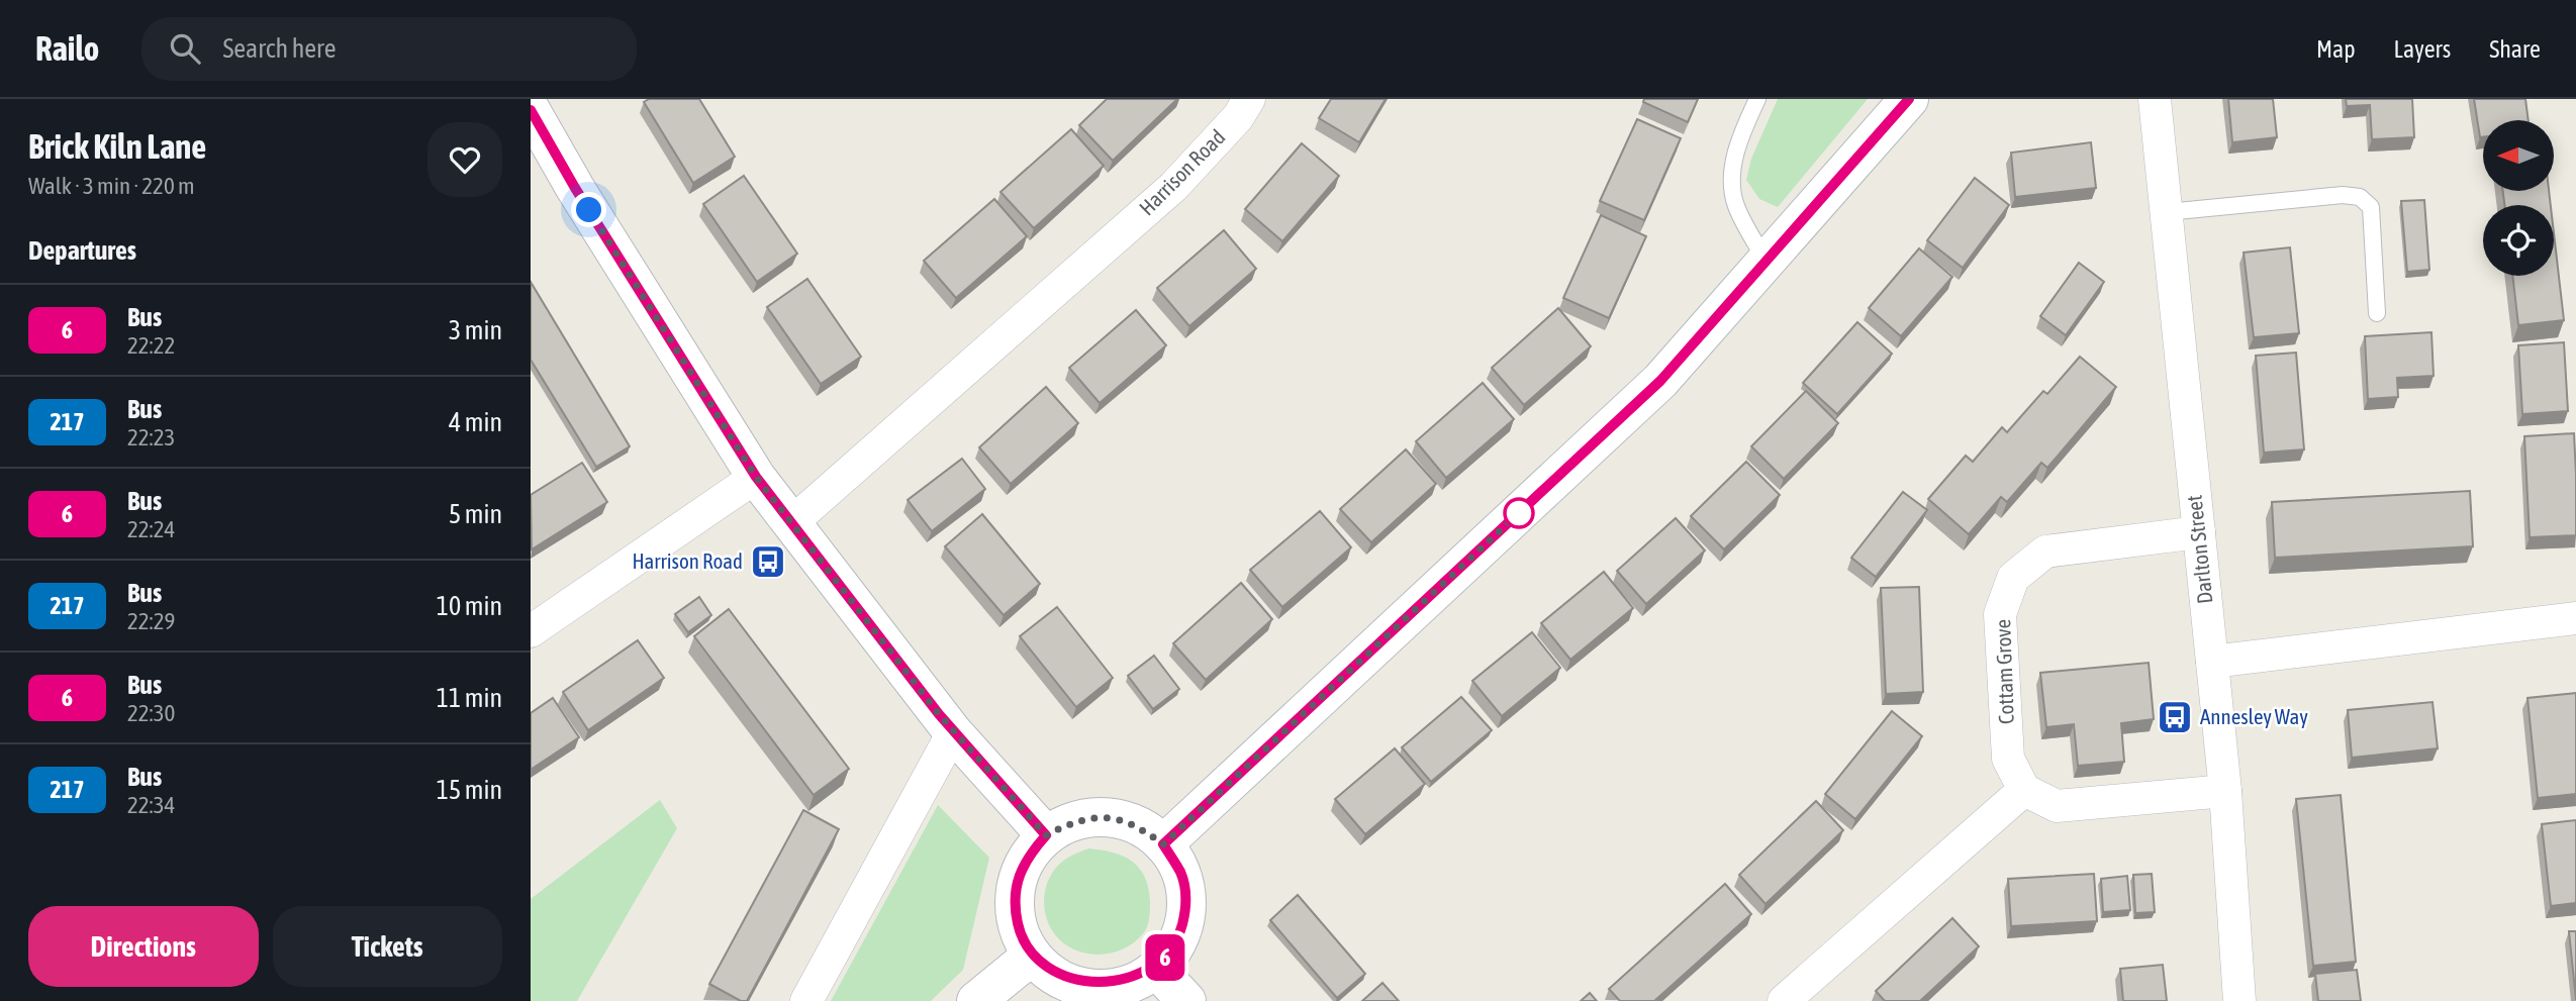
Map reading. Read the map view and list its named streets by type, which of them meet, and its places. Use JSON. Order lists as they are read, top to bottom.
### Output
{
  "streets": {
    "street": ["Harrison Road", "Darlton Street", "Cottam Grove"]
  },
  "crossings": [
    ["Darlton Street", "Cottam Grove"]
  ],
  "places": {
    "bus stop": ["Harrison Road", "Annesley Way"]
  },
  "lines": ["bus line 6"],
  "north": "left",
  "page": {
    "header": "Railo",
    "search": "Search here",
    "nav": ["Map", "Layers", "Share"],
    "heading": [
      ["Brick Kiln Lane", "Walk · 3 min · 220 m"],
      "Departures"
    ],
    "on_map": "6",
    "list": [
      {
        "mark": "6",
        "name": "Bus",
        "note": "22:22",
        "value": "3 min"
      },
      {
        "mark": "217",
        "name": "Bus",
        "note": "22:23",
        "value": "4 min"
      },
      {
        "mark": "6",
        "name": "Bus",
        "note": "22:24",
        "value": "5 min"
      },
      {
        "mark": "217",
        "name": "Bus",
        "note": "22:29",
        "value": "10 min"
      },
      {
        "mark": "6",
        "name": "Bus",
        "note": "22:30",
        "value": "11 min"
      },
      {
        "mark": "217",
        "name": "Bus",
        "note": "22:34",
        "value": "15 min"
      }
    ],
    "buttons": ["Directions", "Tickets"]
  }
}
